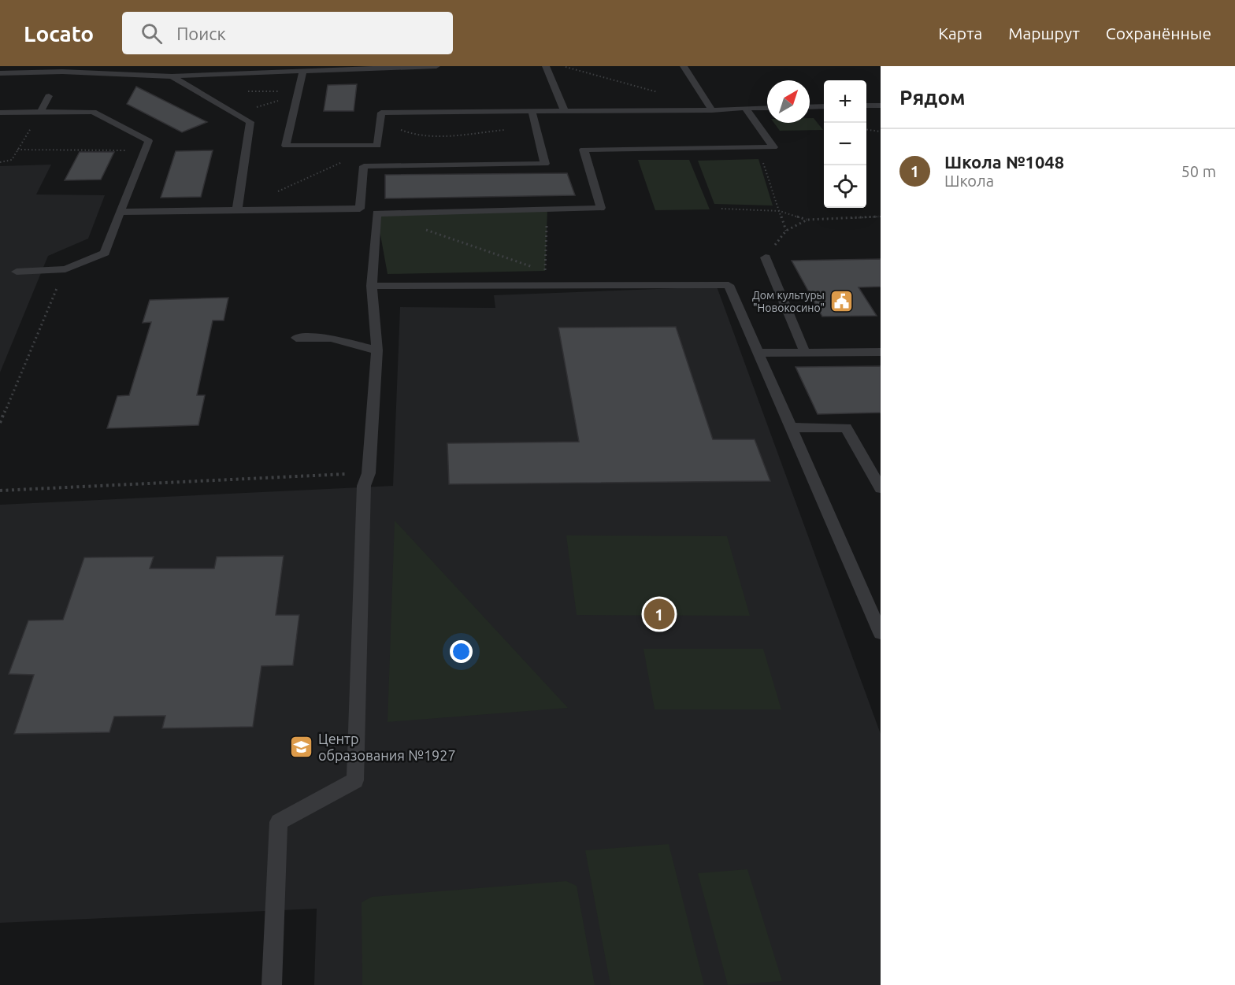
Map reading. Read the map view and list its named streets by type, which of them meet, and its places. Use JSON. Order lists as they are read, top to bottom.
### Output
{
  "places": {
    "public building": ["Дом культуры \"Новокосино\""],
    "school or university": ["Центр образования №1927"]
  },
  "north": "top right",
  "page": {
    "header": "Locato",
    "search": "Поиск",
    "nav": ["Карта", "Маршрут", "Сохранённые"],
    "heading": "Рядом",
    "map_buttons": ["+", "−"],
    "list": [
      {
        "mark": "1",
        "name": "Школа №1048",
        "note": "Школа",
        "value": "50 m"
      }
    ],
    "pins": "1"
  }
}
